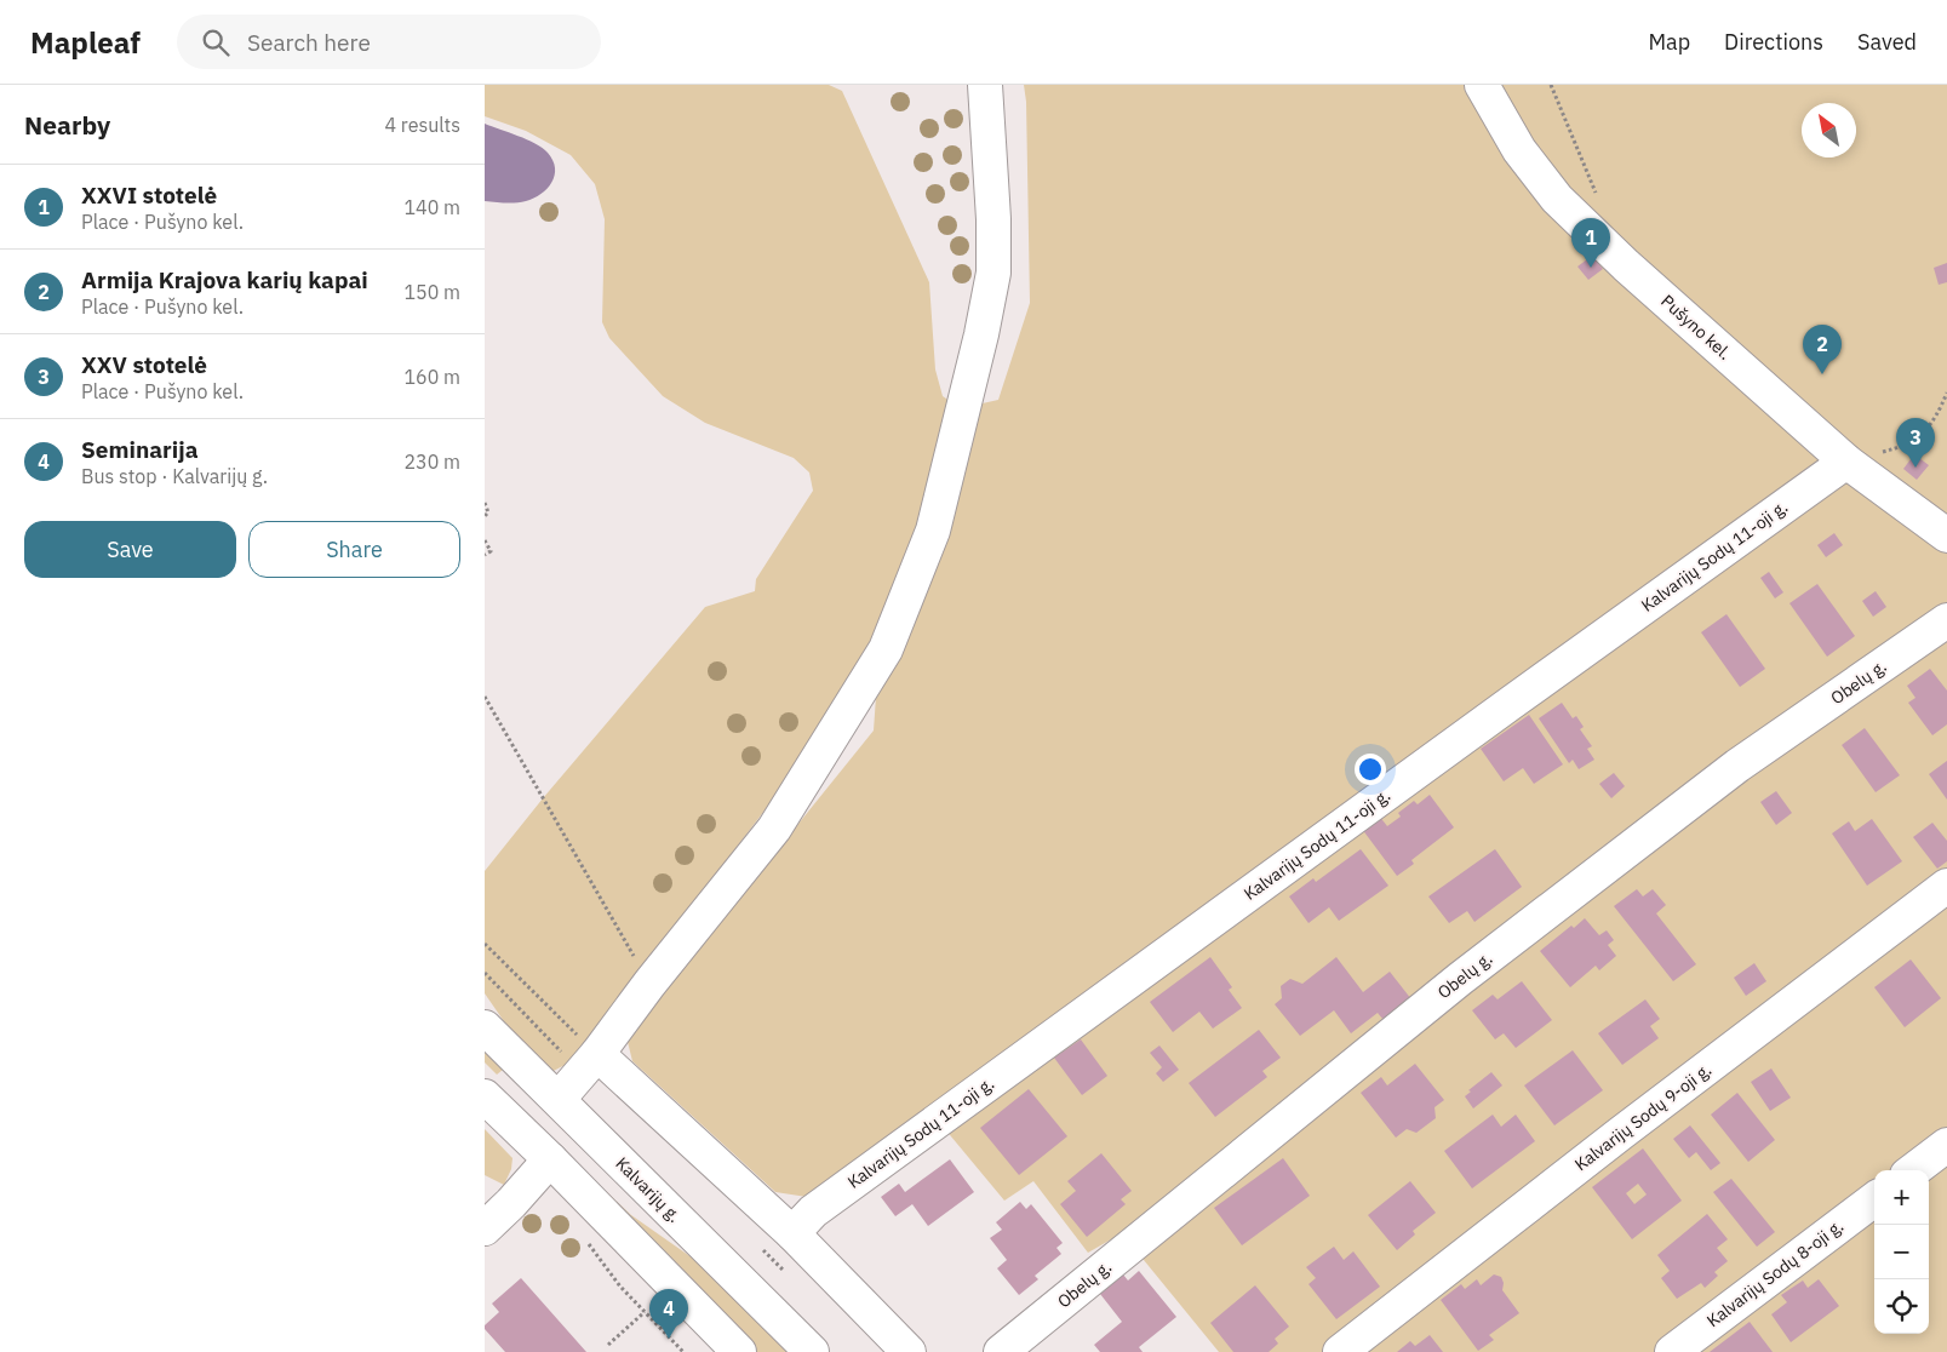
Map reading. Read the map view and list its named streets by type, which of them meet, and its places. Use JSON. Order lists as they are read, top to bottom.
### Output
{
  "streets": {
    "street": [
      "Pušyno kel.",
      "Kalvarijų Sodų 11-oji g.",
      "Obelų g.",
      "Kalvarijų Sodų 9-oji g.",
      "Kalvarijų g.",
      "Kalvarijų Sodų 8-oji g."
    ]
  },
  "crossings": [
    ["Pušyno kel.", "Kalvarijų Sodų 11-oji g."]
  ],
  "north": "top left",
  "page": {
    "header": "Mapleaf",
    "search": "Search here",
    "nav": ["Map", "Directions", "Saved"],
    "heading": ["Nearby", "4 results"],
    "list": [
      {
        "mark": "1",
        "name": "XXVI stotelė",
        "note": "Place · Pušyno kel.",
        "value": "140 m"
      },
      {
        "mark": "2",
        "name": "Armija Krajova karių kapai",
        "note": "Place · Pušyno kel.",
        "value": "150 m"
      },
      {
        "mark": "3",
        "name": "XXV stotelė",
        "note": "Place · Pušyno kel.",
        "value": "160 m"
      },
      {
        "mark": "4",
        "name": "Seminarija",
        "note": "Bus stop · Kalvarijų g.",
        "value": "230 m"
      }
    ],
    "pins": [
      "1",
      "2",
      "3",
      "4"
    ],
    "buttons": ["Save", "Share"],
    "map_buttons": ["+", "−"]
  }
}
